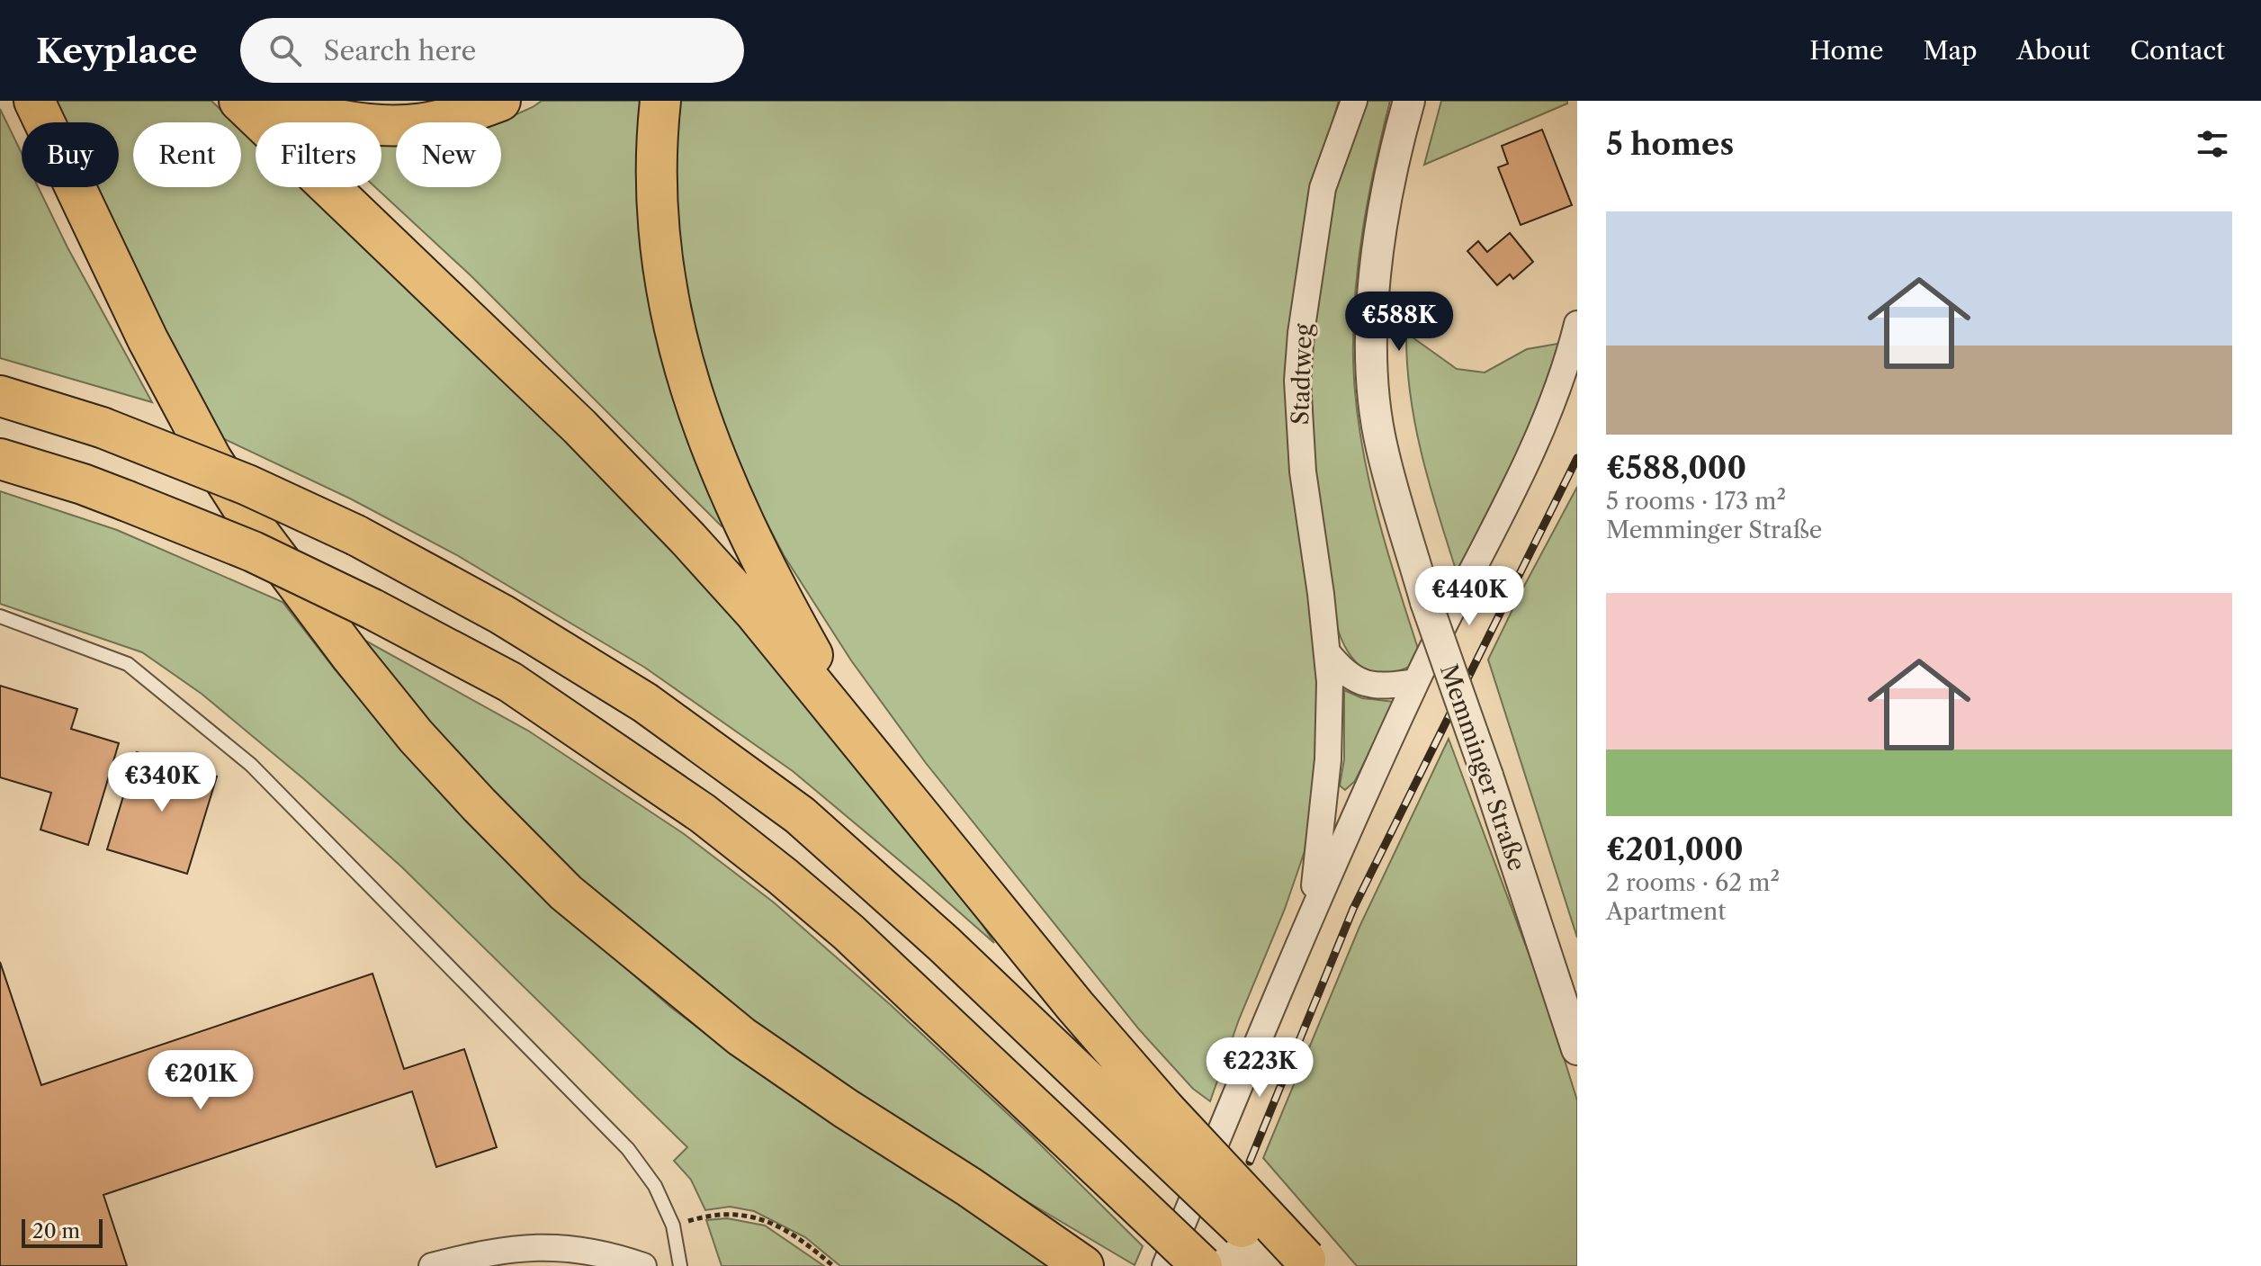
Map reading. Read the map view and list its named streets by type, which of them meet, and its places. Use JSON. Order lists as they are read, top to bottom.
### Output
{
  "streets": {
    "street": ["Stadtweg", "Memminger Straße"]
  },
  "scale_bar": "20 m",
  "page": {
    "header": "Keyplace",
    "search": "Search here",
    "nav": [
      "Home",
      "Map",
      "About",
      "Contact"
    ],
    "heading": "5 homes",
    "chip": [
      "Buy",
      "Rent",
      "Filters",
      "New"
    ],
    "list": [
      {
        "name": "€588,000",
        "note": "5 rooms · 173 m² · Memminger Straße"
      },
      {
        "name": "€201,000",
        "note": "2 rooms · 62 m² · Apartment"
      }
    ],
    "price": [
      "€588K",
      "€440K",
      "€340K",
      "€223K",
      "€201K"
    ],
    "scale": "20 m"
  }
}
